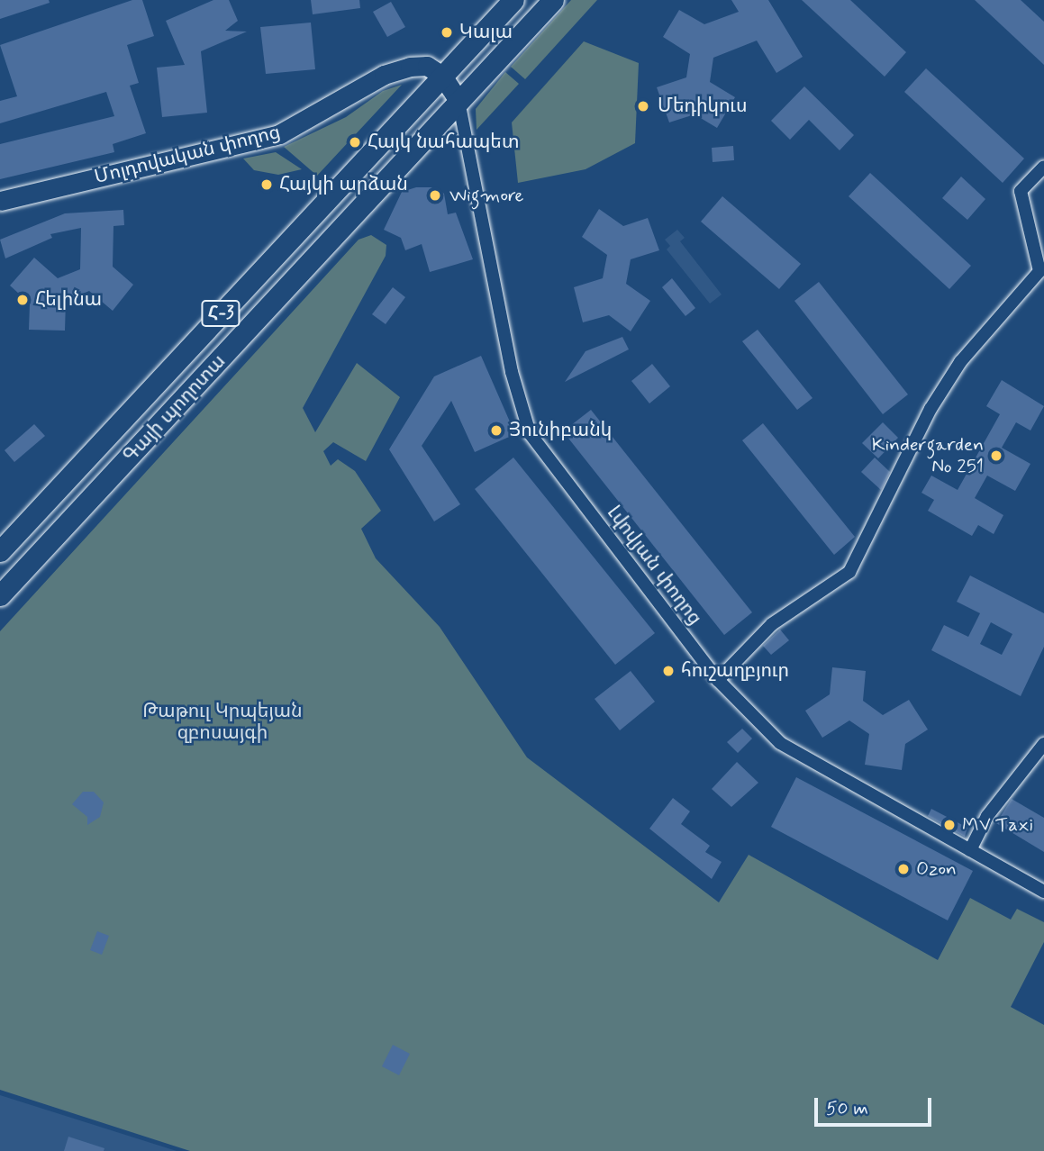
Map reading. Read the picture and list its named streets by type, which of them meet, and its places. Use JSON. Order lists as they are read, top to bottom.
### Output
{
  "streets": {
    "main road": ["Հ-3", "Գայի պողոտա"],
    "street": ["Մոլդովական փողոց", "Լվովյան փողոց"]
  },
  "crossings": [
    ["Մոլդովական փողոց", "Գայի պողոտա"],
    ["Գայի պողոտա", "Լվովյան փողոց"]
  ],
  "parks": ["Թաթուլ Կրպեյան զբոսայգի"],
  "places": [
    "Կալա",
    "Մեդիկուս",
    "Հայկ նահապետ",
    "Հայկի արձան",
    "Wigmore",
    "Հելինա",
    "Յունիբանկ",
    "Kindergarden No 251",
    "հուշաղբյուր",
    "MV Taxi",
    "Ozon"
  ],
  "scale_bar": "50 m"
}
